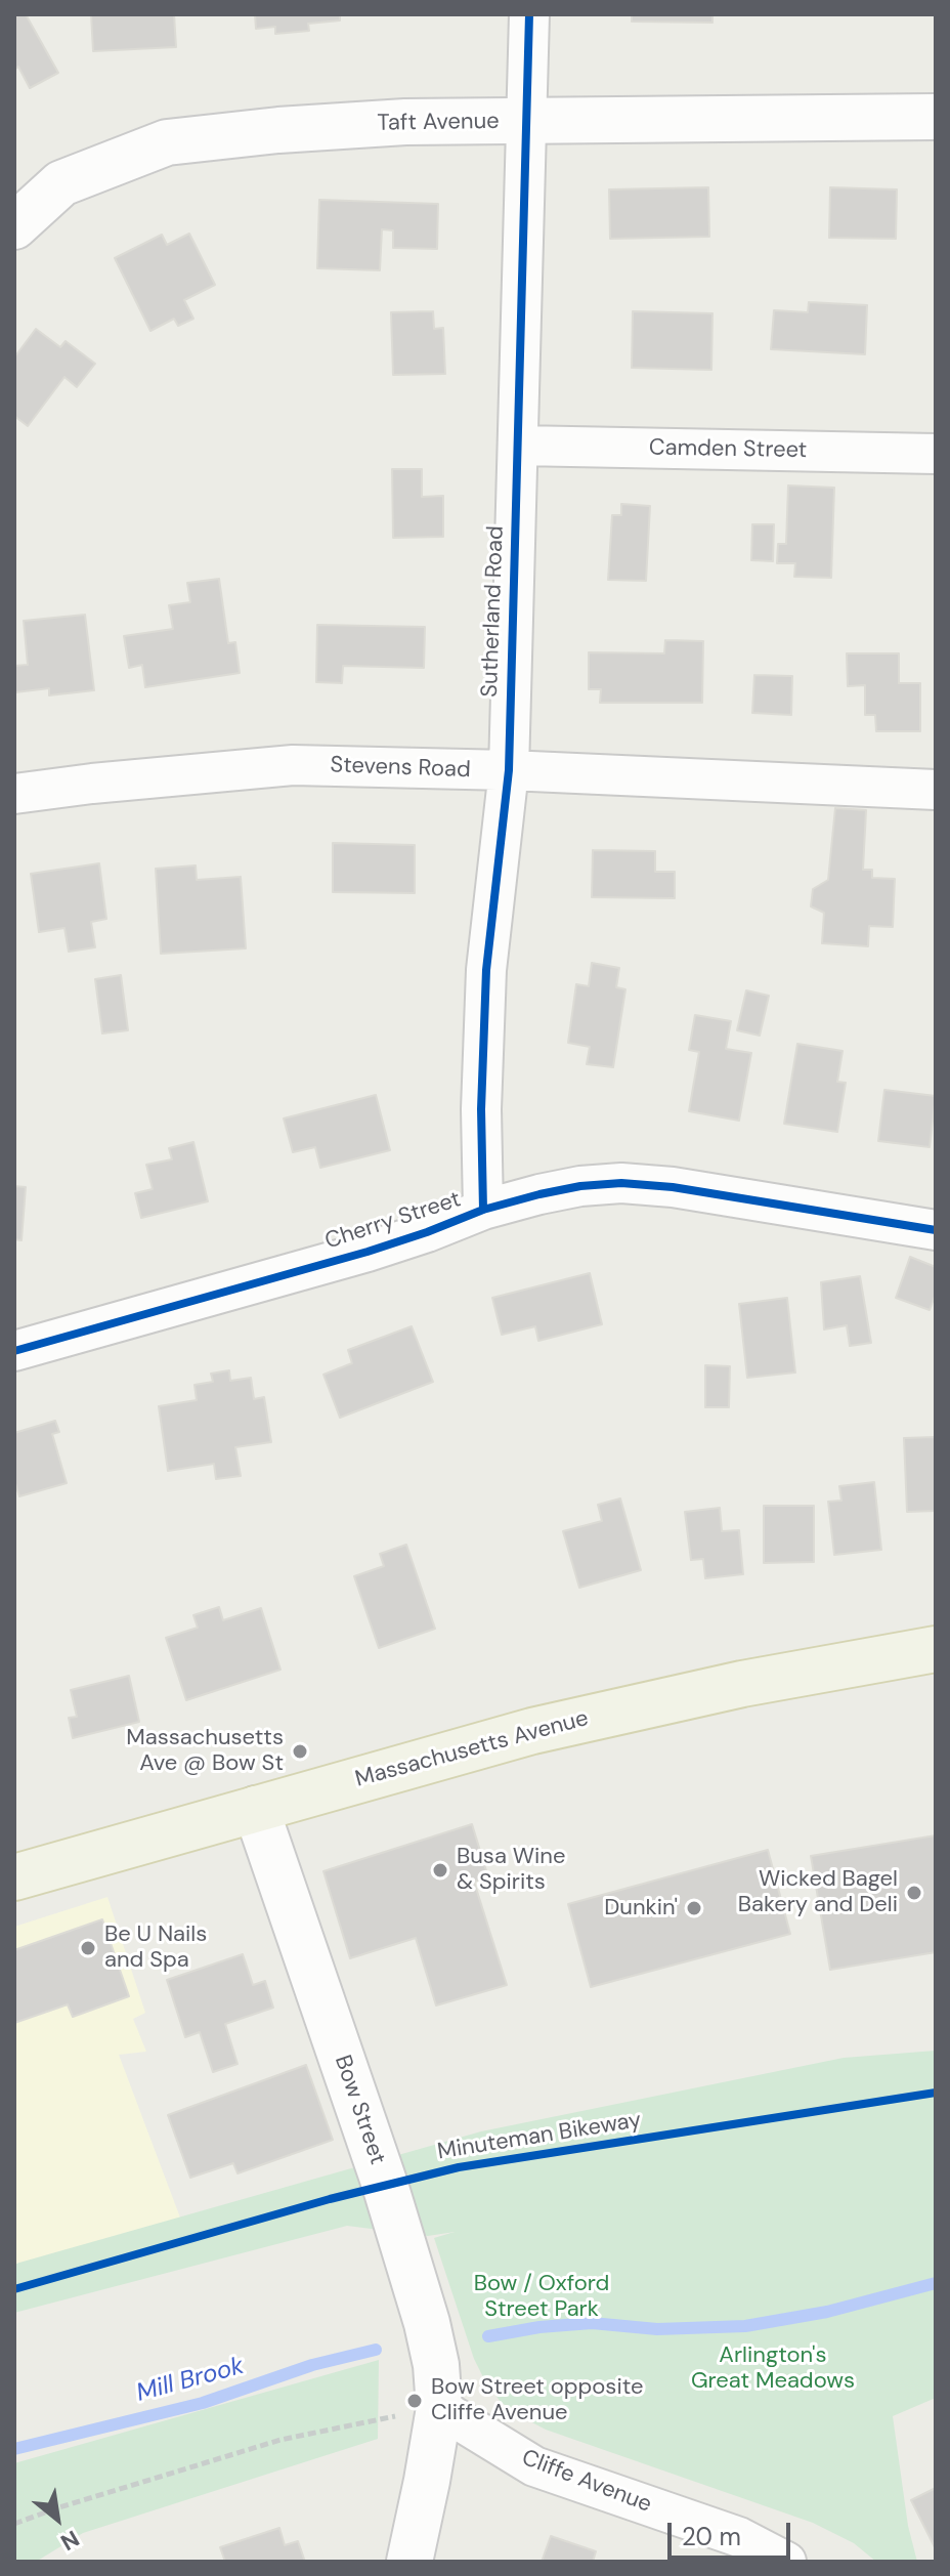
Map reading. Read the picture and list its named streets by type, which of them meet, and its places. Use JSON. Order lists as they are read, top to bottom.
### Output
{
  "streets": {
    "main road": ["Massachusetts Avenue"],
    "street": [
      "Taft Avenue",
      "Camden Street",
      "Sutherland Road",
      "Stevens Road",
      "Cherry Street",
      "Bow Street",
      "Cliffe Avenue"
    ],
    "cycle path": ["Minuteman Bikeway"]
  },
  "crossings": [
    ["Taft Avenue", "Sutherland Road"],
    ["Camden Street", "Sutherland Road"],
    ["Sutherland Road", "Stevens Road"],
    ["Sutherland Road", "Cherry Street"],
    ["Massachusetts Avenue", "Bow Street"],
    ["Bow Street", "Cliffe Avenue"]
  ],
  "water": ["Mill Brook"],
  "parks": ["Bow / Oxford Street Park", "Arlington's Great Meadows"],
  "places": [
    "Massachusetts Ave @ Bow St",
    "Busa Wine & Spirits",
    "Wicked Bagel Bakery and Deli",
    "Dunkin'",
    "Be U Nails and Spa",
    "Bow Street opposite Cliffe Avenue"
  ],
  "scale_bar": "20 m",
  "north": "bottom right"
}
